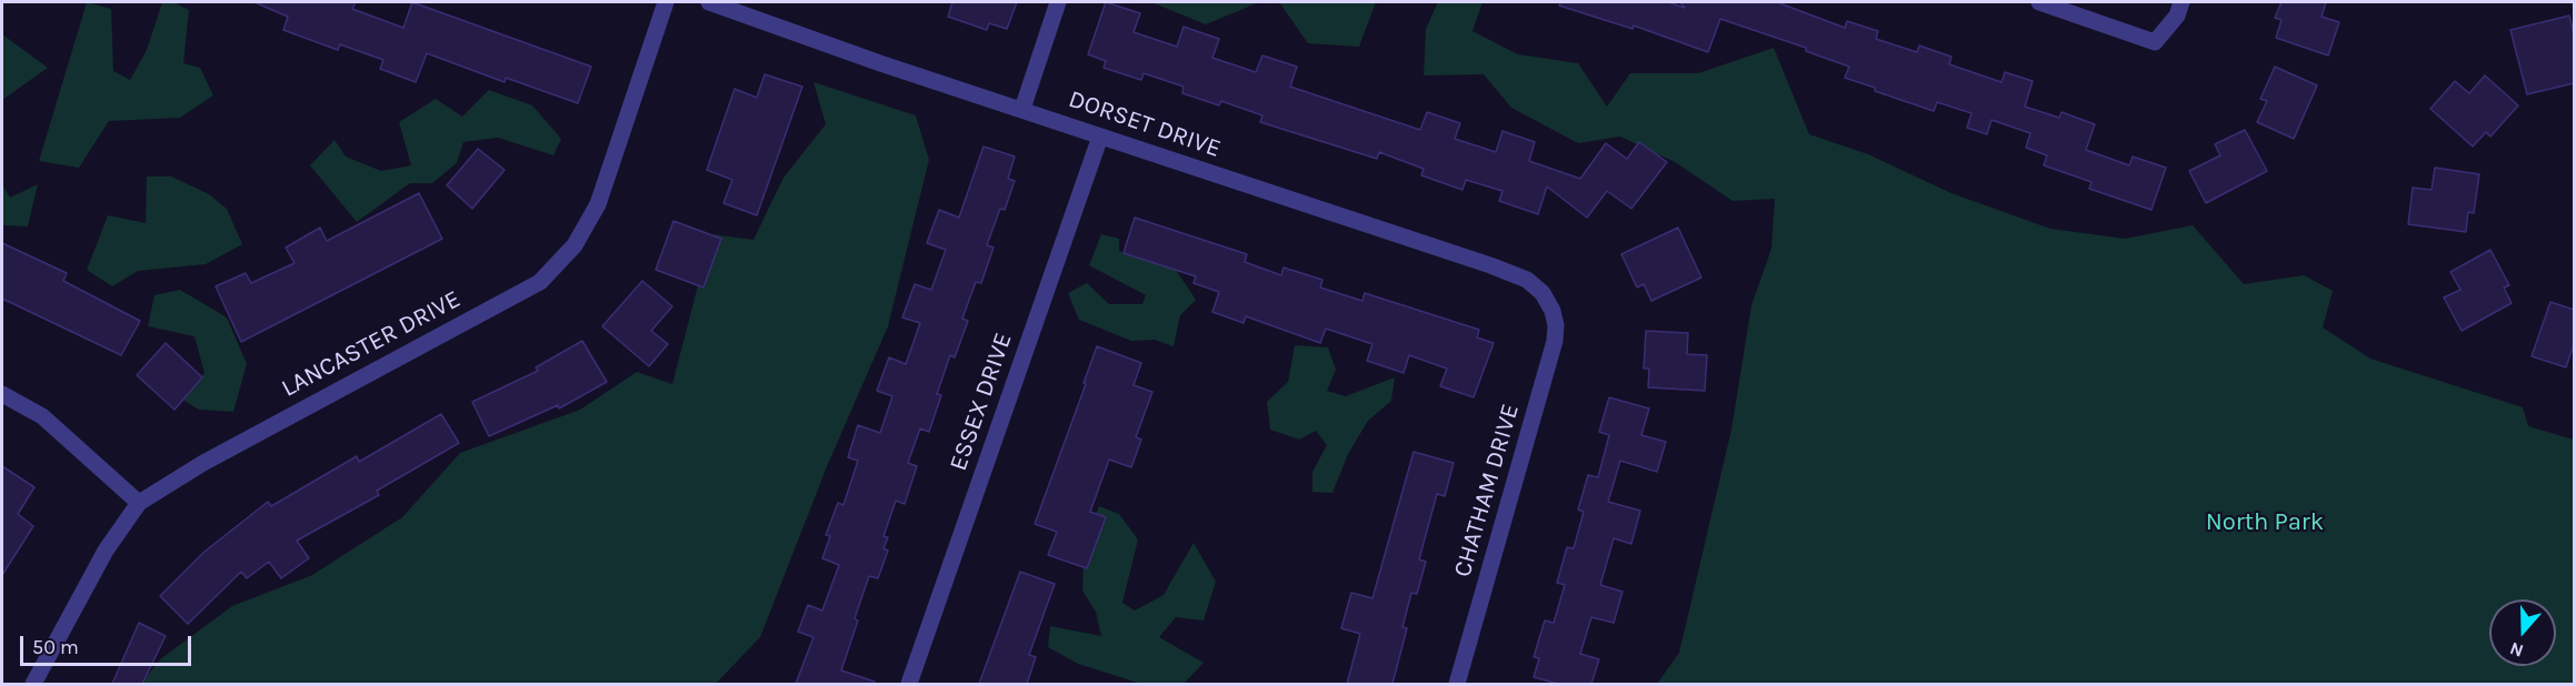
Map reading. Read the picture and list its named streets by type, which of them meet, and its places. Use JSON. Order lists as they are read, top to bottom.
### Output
{
  "streets": {
    "street": [
      "DORSET DRIVE",
      "LANCASTER DRIVE",
      "ESSEX DRIVE",
      "CHATHAM DRIVE"
    ]
  },
  "crossings": [
    ["DORSET DRIVE", "ESSEX DRIVE"],
    ["DORSET DRIVE", "CHATHAM DRIVE"]
  ],
  "parks": ["North Park"],
  "scale_bar": "50 m",
  "north": "bottom"
}
